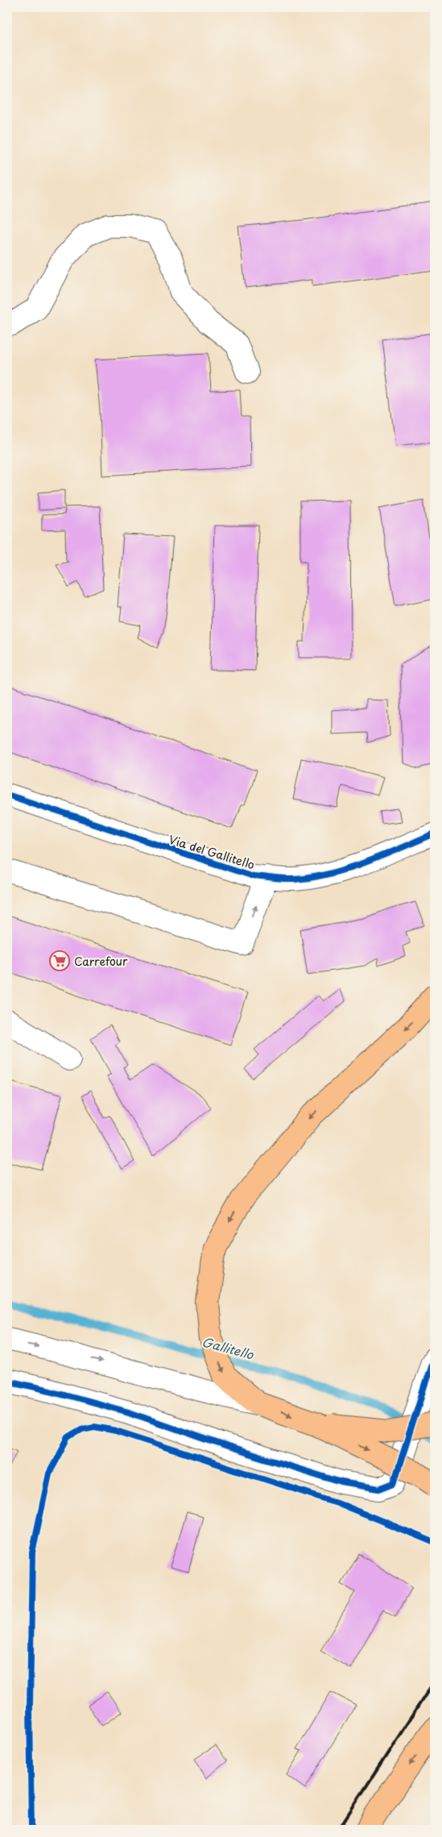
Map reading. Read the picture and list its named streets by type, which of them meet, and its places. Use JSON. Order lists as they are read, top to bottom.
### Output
{
  "streets": {
    "street": ["Via del Gallitello"]
  },
  "water": ["Gallitello"],
  "places": {
    "supermarket": ["Carrefour"]
  }
}
